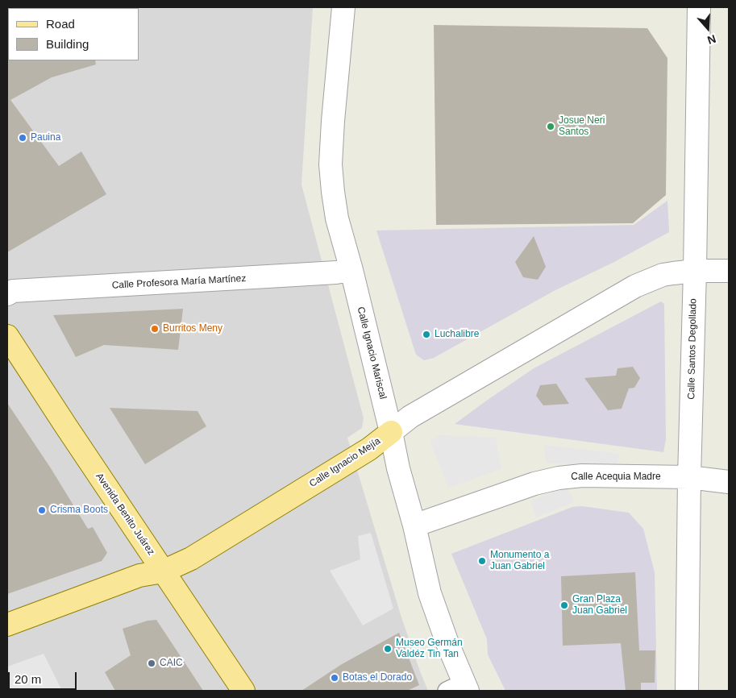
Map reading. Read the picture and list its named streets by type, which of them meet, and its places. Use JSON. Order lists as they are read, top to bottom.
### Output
{
  "streets": {
    "main road": ["Calle Ignacio Mejía", "Avenida Benito Juárez"],
    "street": [
      "Calle Profesora María Martínez",
      "Calle Santos Degollado",
      "Calle Ignacio Mariscal",
      "Calle Acequia Madre"
    ]
  },
  "crossings": [
    ["Calle Profesora María Martínez", "Calle Ignacio Mariscal"],
    ["Calle Santos Degollado", "Calle Ignacio Mejía"],
    ["Calle Santos Degollado", "Calle Acequia Madre"],
    ["Calle Ignacio Mariscal", "Calle Ignacio Mejía"],
    ["Calle Ignacio Mariscal", "Calle Acequia Madre"],
    ["Calle Ignacio Mejía", "Avenida Benito Juárez"]
  ],
  "places": [
    "Josue Neri Santos",
    "Pauina",
    "Burritos Meny",
    "Luchalibre",
    "Crisma Boots",
    "Monumento a Juan Gabriel",
    "Gran Plaza Juan Gabriel",
    "Museo Germán Valdéz Tin Tan",
    "CAIC",
    "Botas el Dorado"
  ],
  "legend": ["Road", "Building"],
  "scale_bar": "20 m",
  "north": "bottom"
}
